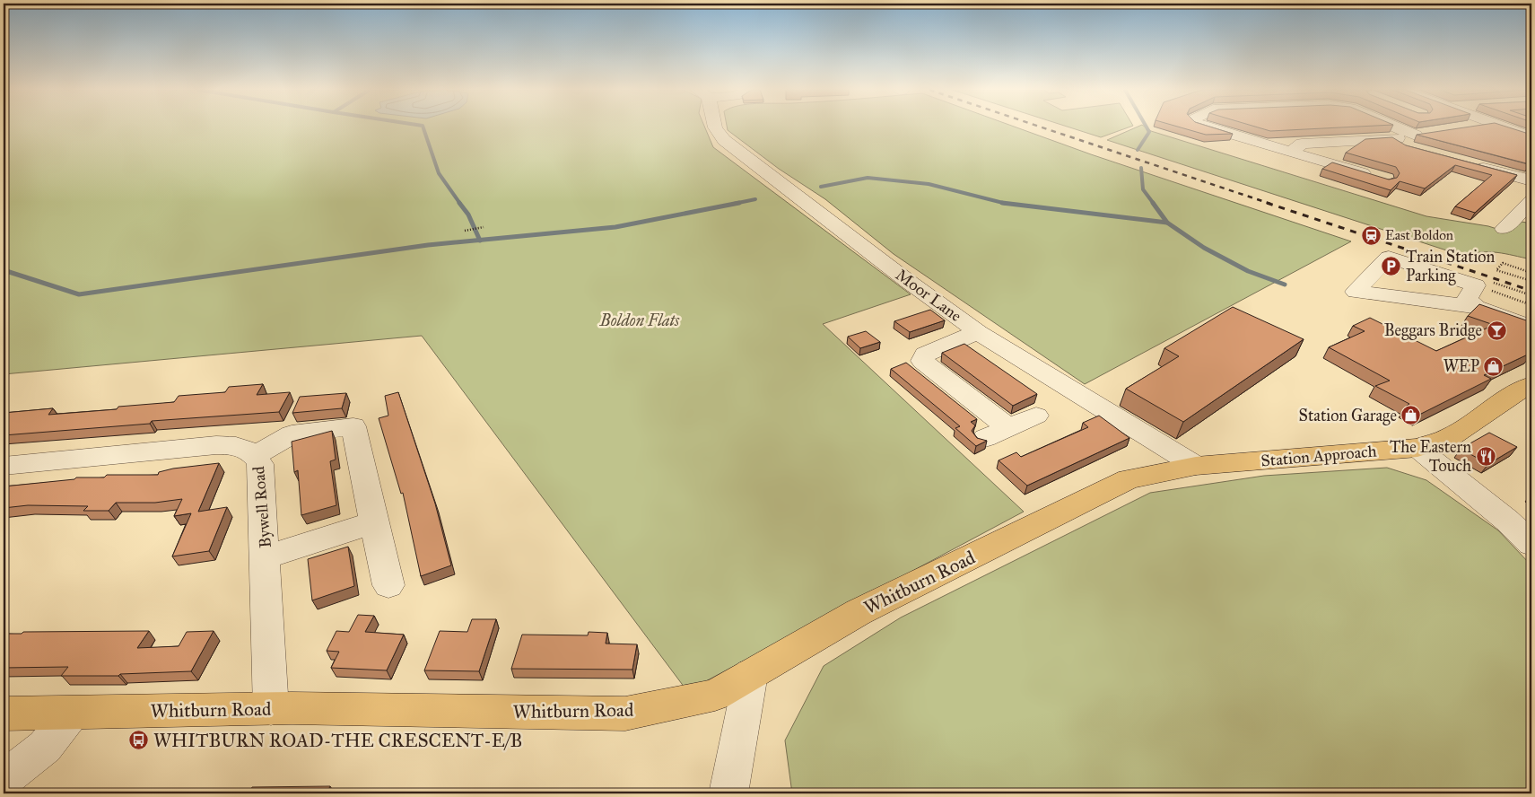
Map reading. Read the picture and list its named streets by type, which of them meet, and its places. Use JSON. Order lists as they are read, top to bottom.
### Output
{
  "streets": {
    "main road": ["Station Approach", "Whitburn Road"],
    "street": ["Moor Lane", "Bywell Road"]
  },
  "crossings": [
    ["Moor Lane", "Station Approach"],
    ["Moor Lane", "Whitburn Road"],
    ["Station Approach", "Whitburn Road"],
    ["Bywell Road", "Whitburn Road"]
  ],
  "parks": ["Boldon Flats"],
  "places": {
    "station": ["East Boldon"],
    "parking": ["Train Station Parking"],
    "bar": ["Beggars Bridge"],
    "shop": ["WEP", "Station Garage"],
    "restaurant": ["The Eastern Touch"],
    "bus stop": ["WHITBURN ROAD-THE CRESCENT-E/B"]
  }
}
